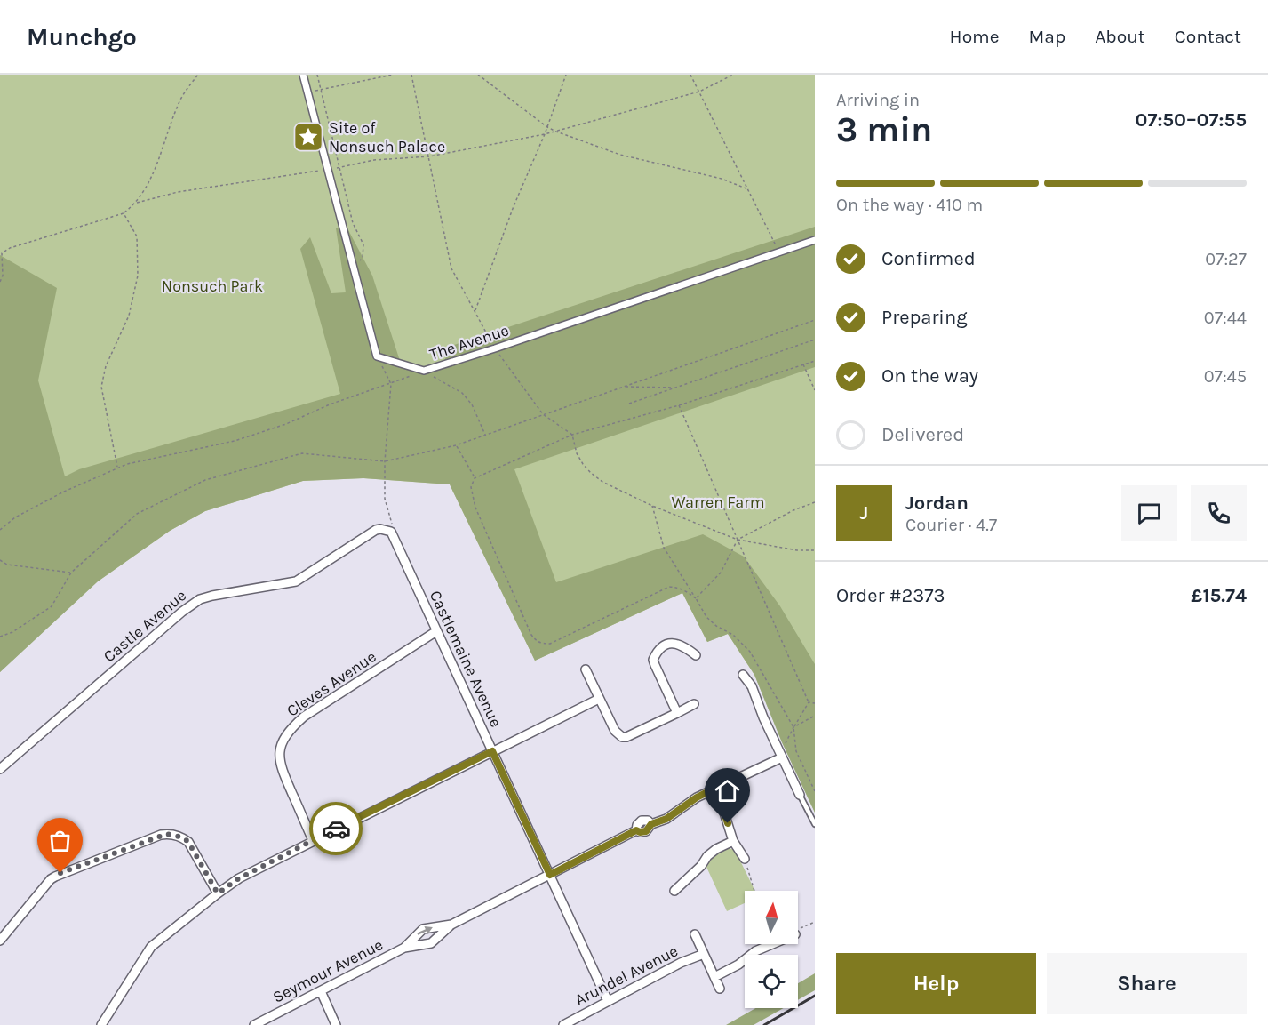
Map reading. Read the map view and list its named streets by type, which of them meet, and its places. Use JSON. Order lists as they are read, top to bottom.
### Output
{
  "streets": {
    "street": [
      "The Avenue",
      "Castle Avenue",
      "Castlemaine Avenue",
      "Cleves Avenue",
      "Seymour Avenue",
      "Arundel Avenue"
    ]
  },
  "crossings": [
    ["Castle Avenue", "Castlemaine Avenue"],
    ["Castlemaine Avenue", "Cleves Avenue"],
    ["Castlemaine Avenue", "Seymour Avenue"],
    ["Castlemaine Avenue", "Arundel Avenue"]
  ],
  "parks": ["Nonsuch Park", "Warren Farm"],
  "places": {
    "place": ["Site of Nonsuch Palace"]
  },
  "north": "top",
  "page": {
    "header": "Munchgo",
    "nav": [
      "Home",
      "Map",
      "About",
      "Contact"
    ],
    "heading": ["3 min", "Arriving in", "07:50–07:55"],
    "panel": [
      "Jordan",
      "Courier · 4.7",
      "Order #2373",
      "£15.74"
    ],
    "bar": "On the way · 410 m",
    "list": [
      ["Confirmed", "07:27"],
      ["Preparing", "07:44"],
      ["On the way", "07:45"],
      "Delivered"
    ],
    "round": "J",
    "buttons": ["Help", "Share"]
  }
}
